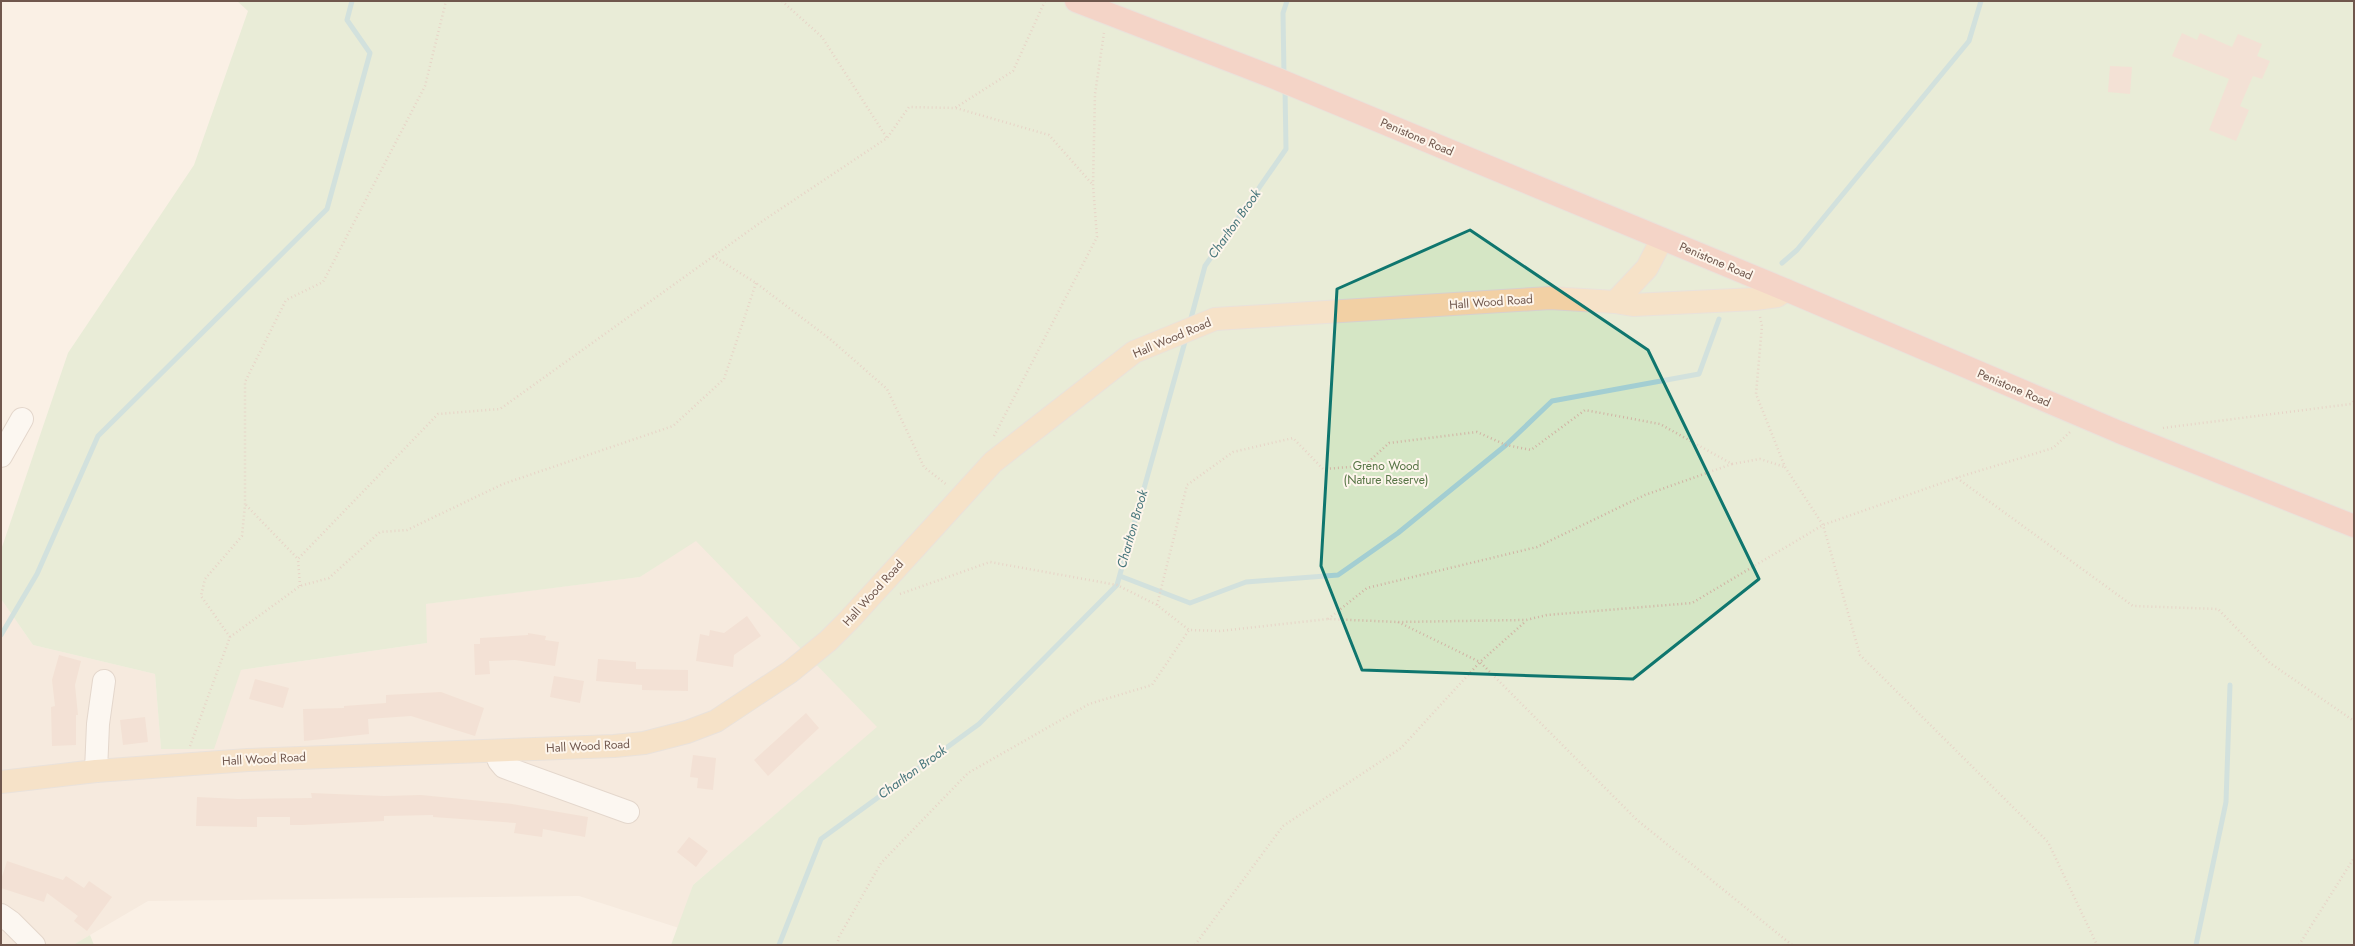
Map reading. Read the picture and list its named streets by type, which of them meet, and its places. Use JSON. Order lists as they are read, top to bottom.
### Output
{
  "streets": {
    "highway": ["Penistone Road"],
    "main road": ["Hall Wood Road"]
  },
  "crossings": [
    ["Penistone Road", "Hall Wood Road"]
  ],
  "water": ["Charlton Brook"],
  "parks": ["Greno Wood (Nature Reserve)"]
}
